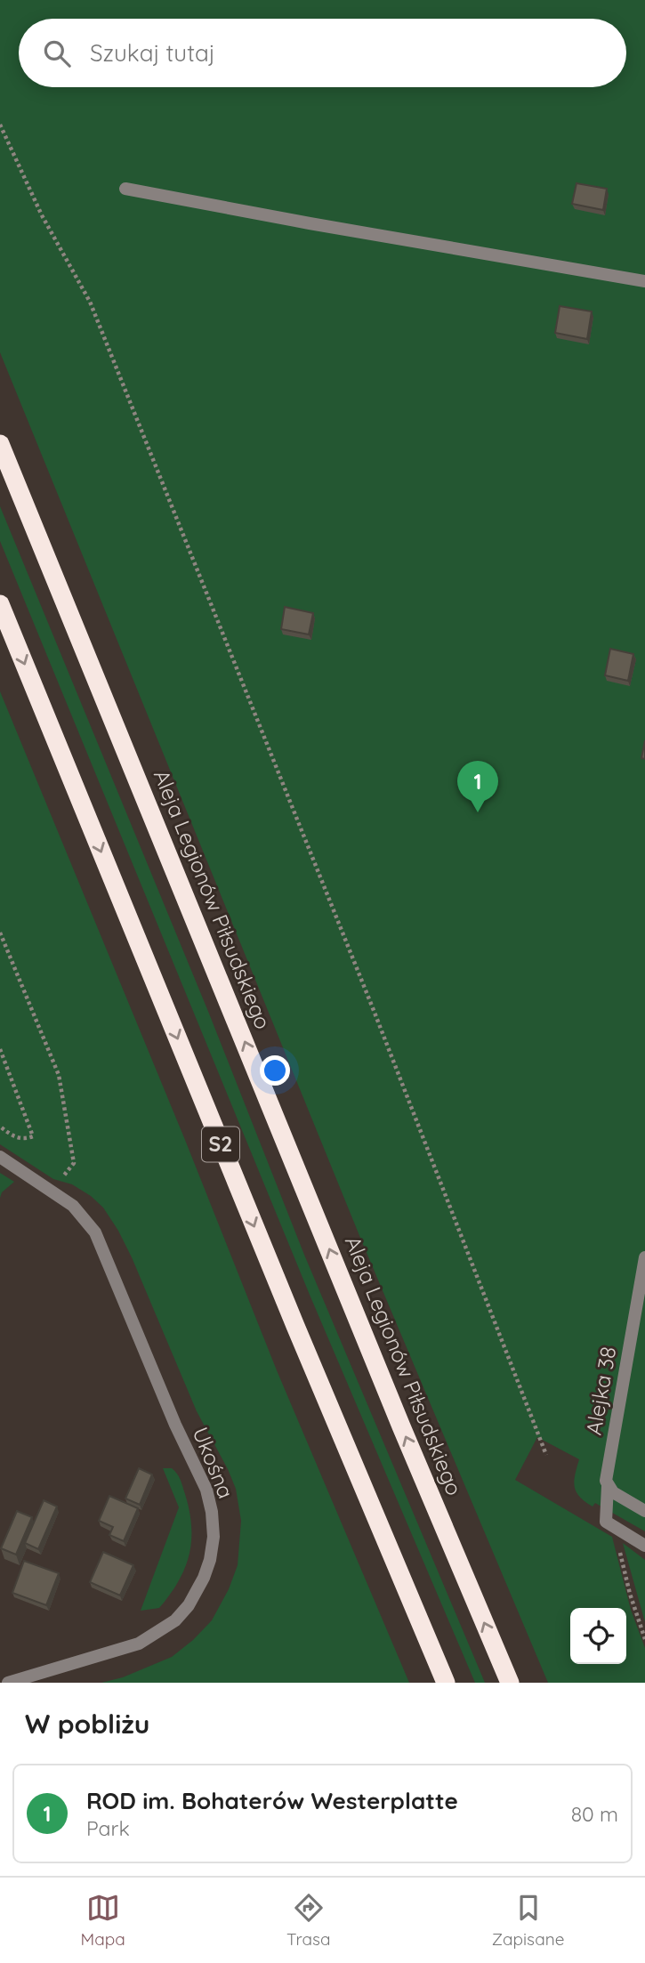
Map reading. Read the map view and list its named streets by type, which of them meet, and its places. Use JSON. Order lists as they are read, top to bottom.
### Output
{
  "streets": {
    "highway": ["Aleja Legionów Piłsudskiego", "S2"],
    "street": ["Alejka 38", "Ukośna"]
  },
  "page": {
    "search": "Szukaj tutaj",
    "pins": "1",
    "heading": "W pobliżu",
    "list": [
      {
        "mark": "1",
        "name": "ROD im. Bohaterów Westerplatte",
        "note": "Park",
        "value": "80 m"
      }
    ],
    "nav": ["Mapa", "Trasa", "Zapisane"]
  }
}
